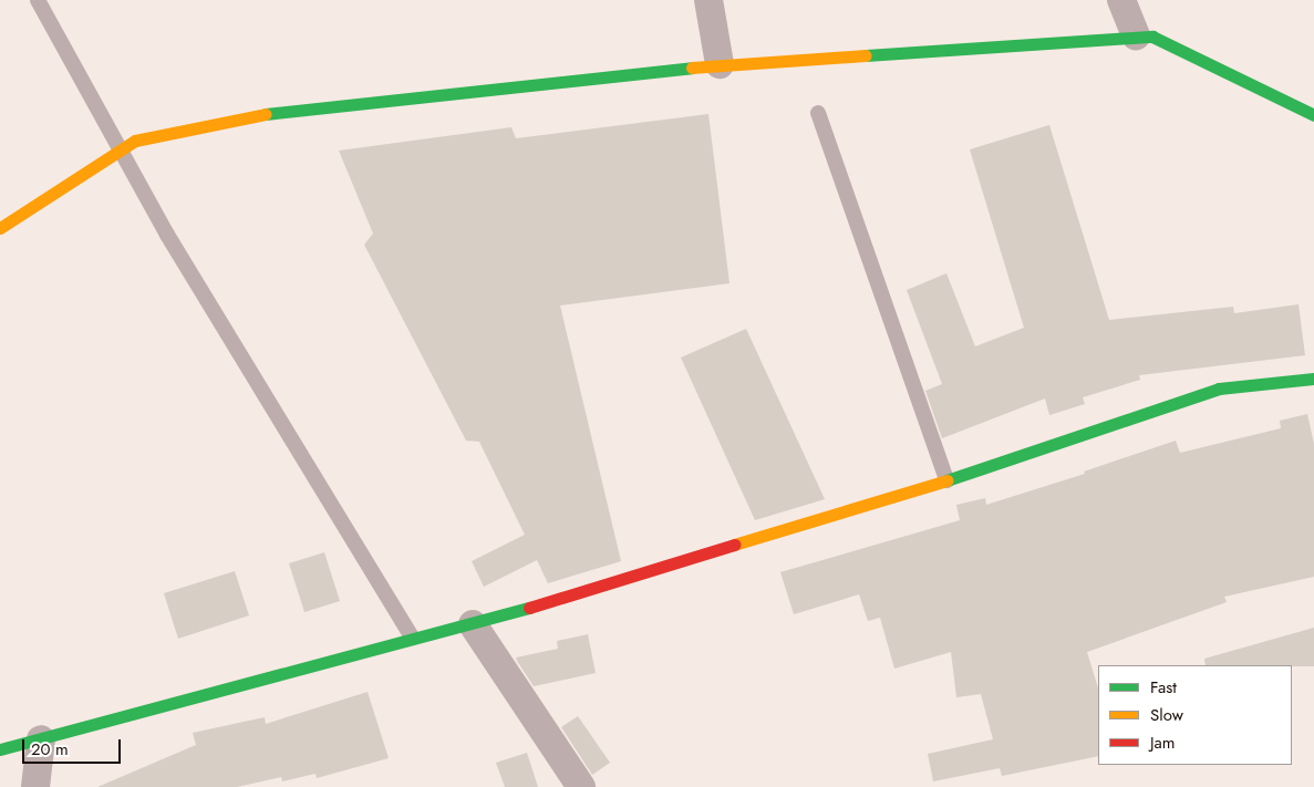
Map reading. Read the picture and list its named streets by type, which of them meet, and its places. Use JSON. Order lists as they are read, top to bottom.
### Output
{
  "legend": ["Fast", "Slow", "Jam"],
  "scale_bar": "20 m"
}
